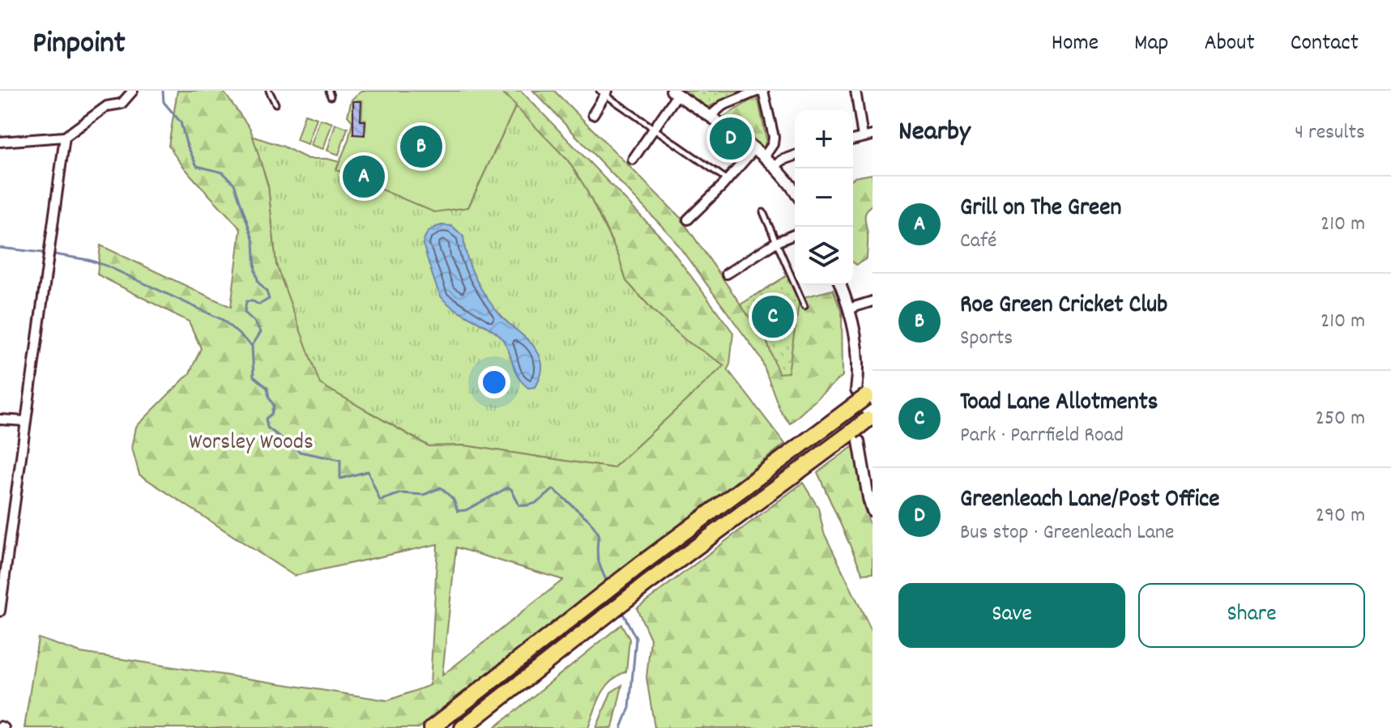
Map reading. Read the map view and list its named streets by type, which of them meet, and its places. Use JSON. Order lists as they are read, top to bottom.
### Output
{
  "parks": ["Worsley Woods"],
  "page": {
    "header": "Pinpoint",
    "nav": [
      "Home",
      "Map",
      "About",
      "Contact"
    ],
    "heading": ["Nearby", "4 results"],
    "map_buttons": ["+", "−"],
    "pins": [
      "D",
      "B",
      "A",
      "C"
    ],
    "list": [
      {
        "mark": "A",
        "name": "Grill on The Green",
        "note": "Café",
        "value": "210 m"
      },
      {
        "mark": "B",
        "name": "Roe Green Cricket Club",
        "note": "Sports",
        "value": "210 m"
      },
      {
        "mark": "C",
        "name": "Toad Lane Allotments",
        "note": "Park · Parrfield Road",
        "value": "250 m"
      },
      {
        "mark": "D",
        "name": "Greenleach Lane/Post Office",
        "note": "Bus stop · Greenleach Lane",
        "value": "290 m"
      }
    ],
    "buttons": ["Save", "Share"]
  }
}
